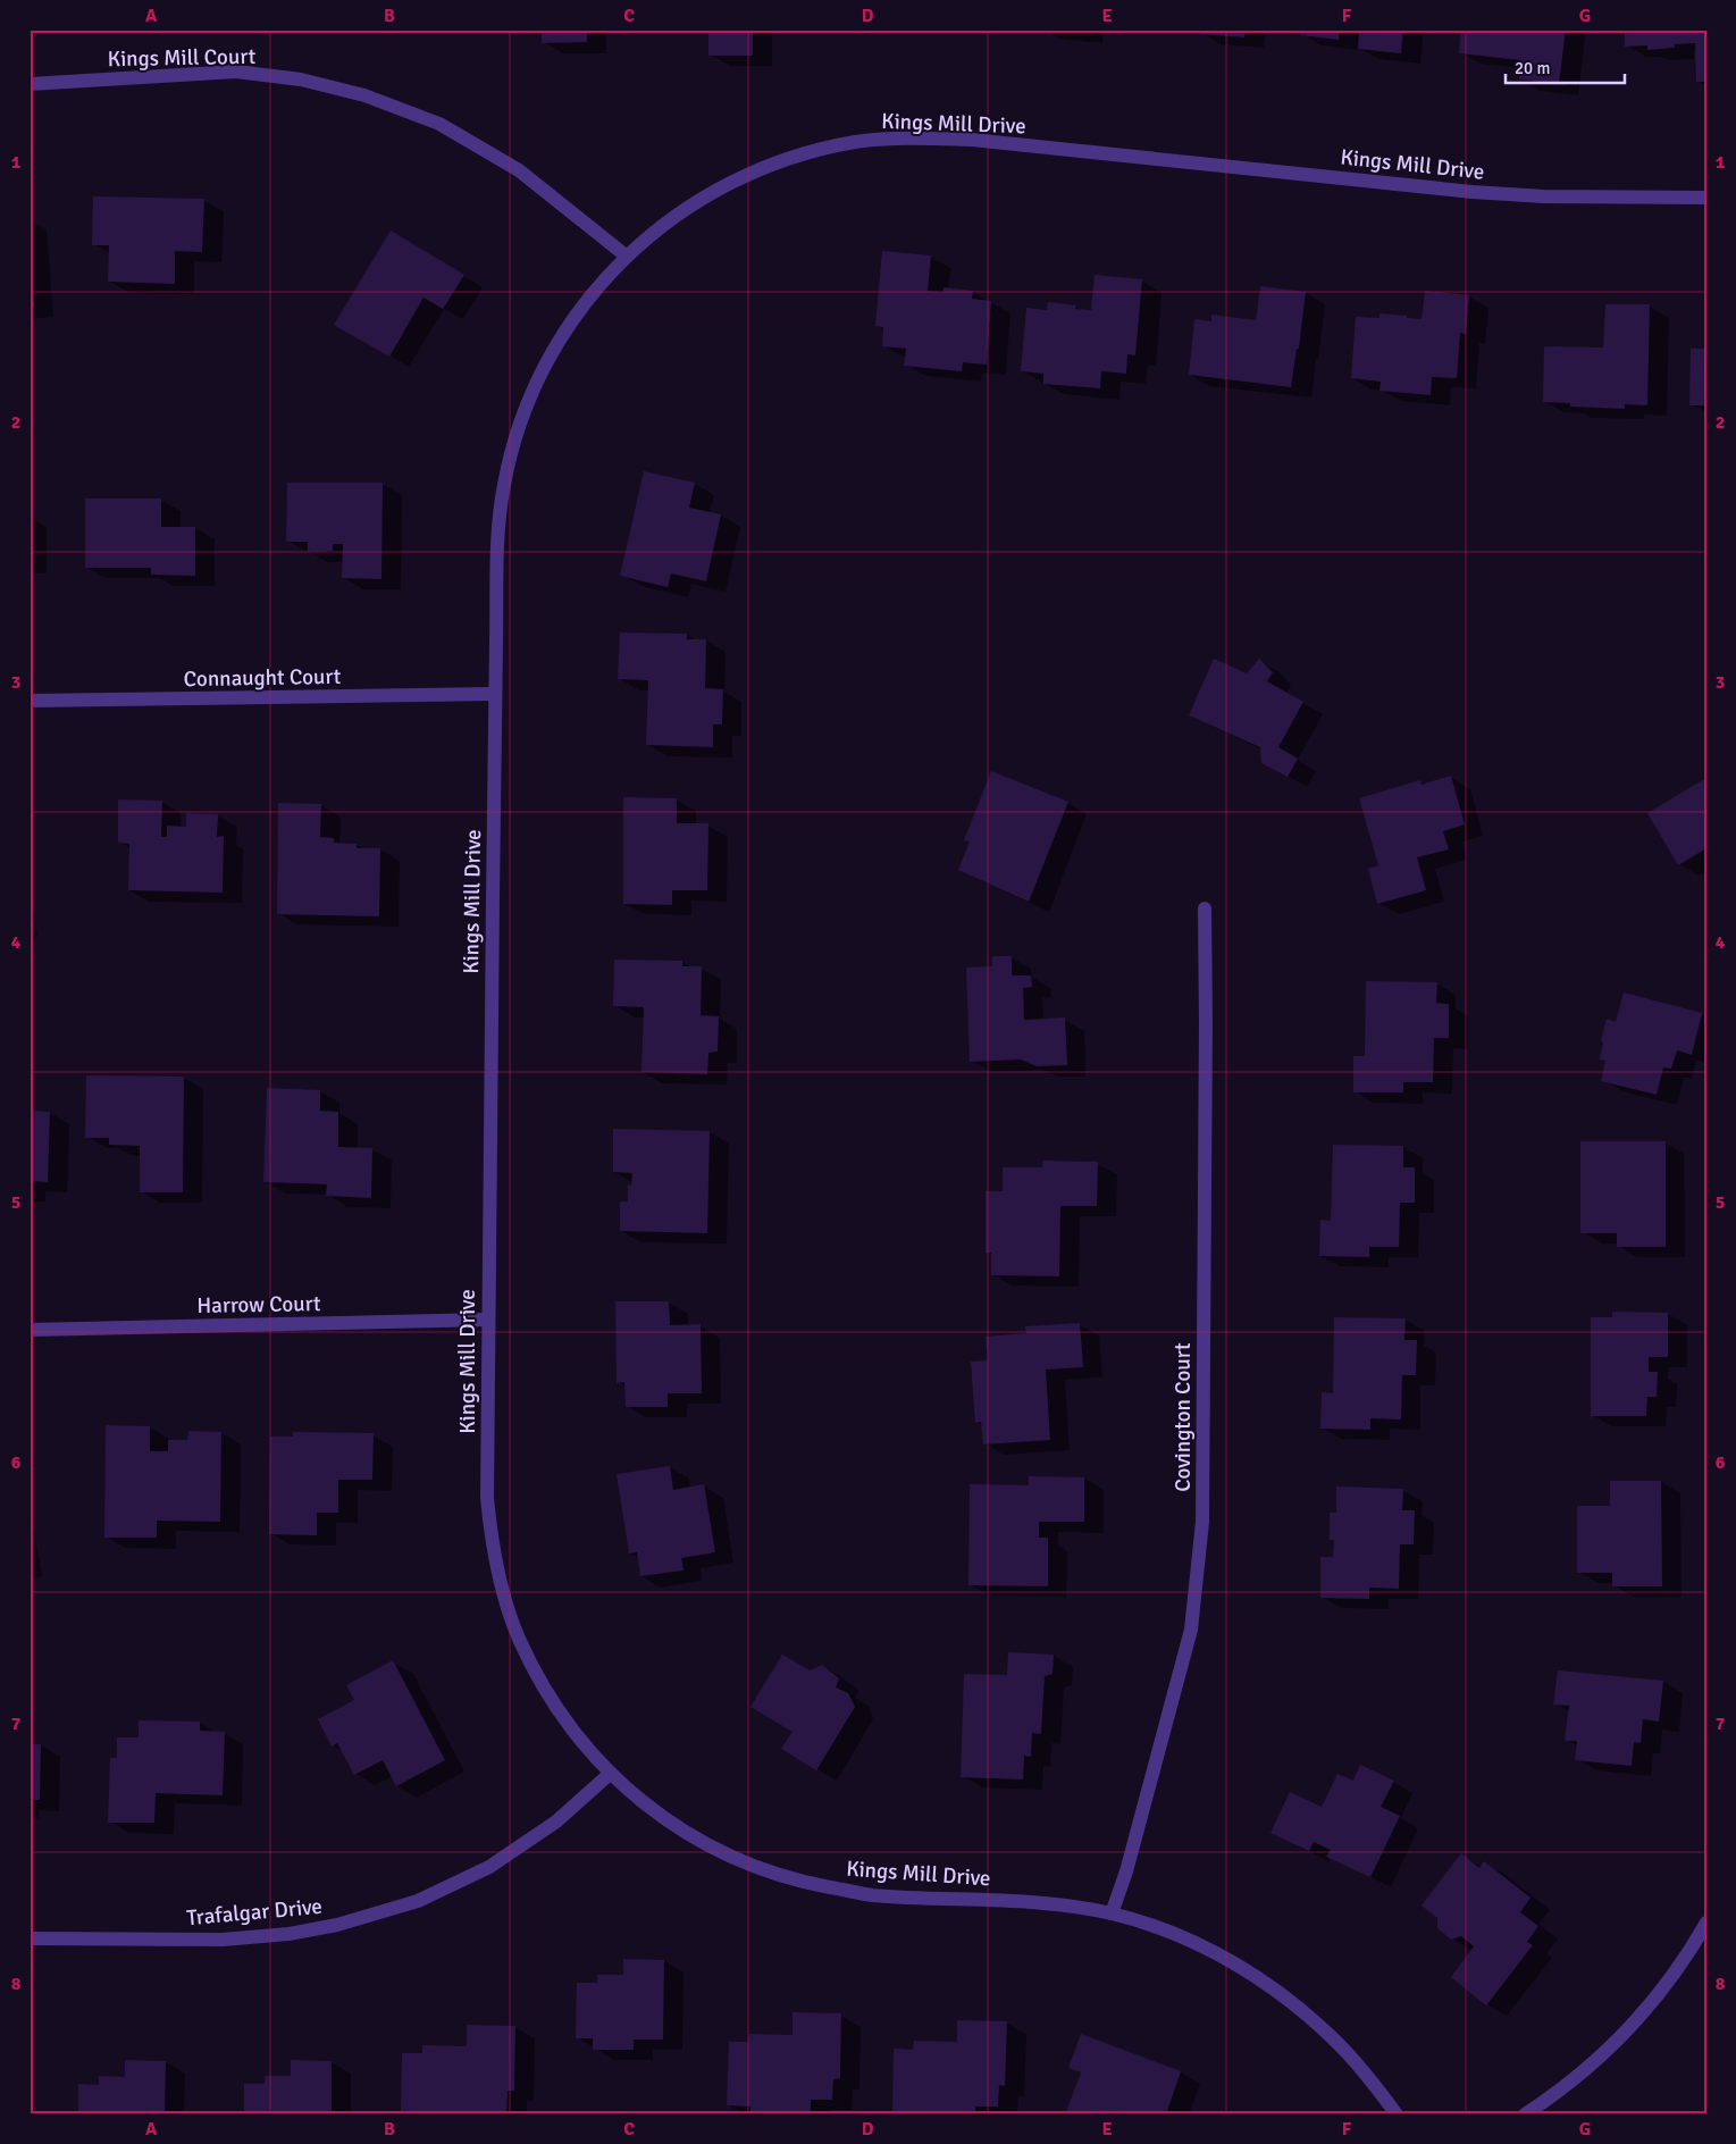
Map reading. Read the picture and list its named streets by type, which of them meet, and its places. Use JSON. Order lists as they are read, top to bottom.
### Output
{
  "streets": {
    "street": [
      "Kings Mill Court",
      "Kings Mill Drive",
      "Connaught Court",
      "Harrow Court",
      "Covington Court",
      "Trafalgar Drive"
    ]
  },
  "crossings": [
    ["Kings Mill Court", "Kings Mill Drive"],
    ["Kings Mill Drive", "Connaught Court"],
    ["Kings Mill Drive", "Harrow Court"],
    ["Kings Mill Drive", "Covington Court"],
    ["Kings Mill Drive", "Trafalgar Drive"]
  ],
  "scale_bar": "20 m",
  "grid": {
    "columns": [
      "A",
      "B",
      "C",
      "D",
      "E",
      "F",
      "G"
    ],
    "rows": [
      "1",
      "2",
      "3",
      "4",
      "5",
      "6",
      "7",
      "8"
    ]
  }
}
